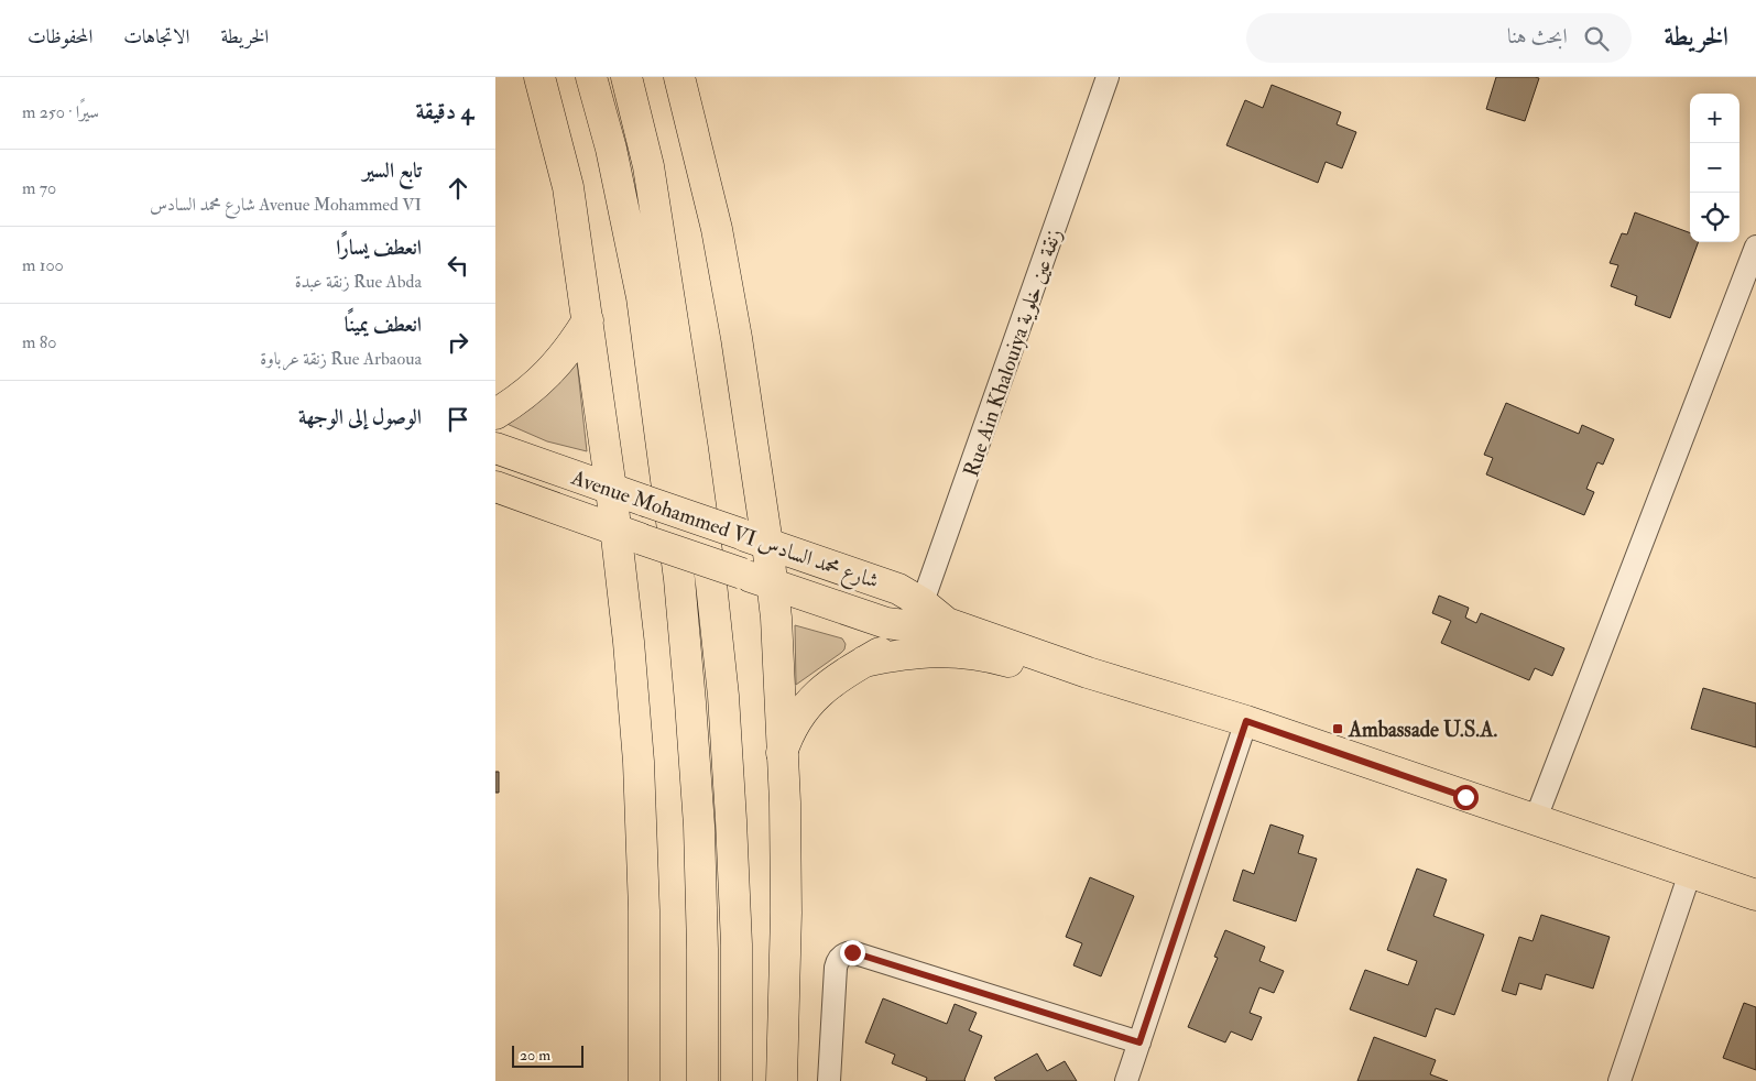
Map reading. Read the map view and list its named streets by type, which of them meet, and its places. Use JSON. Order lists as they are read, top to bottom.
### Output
{
  "streets": {
    "main road": ["Avenue Mohammed VI شارع محمد السادس"],
    "street": ["Rue Ain Khalouiya زنقة عين خلوية"]
  },
  "crossings": [
    ["Rue Ain Khalouiya زنقة عين خلوية", "Avenue Mohammed VI شارع محمد السادس"]
  ],
  "places": {
    "transit": ["Ambassade U.S.A."]
  },
  "scale_bar": "20 m",
  "page": {
    "header": "الخريطة",
    "search": "ابحث هنا",
    "nav": ["الخريطة", "الاتجاهات", "المحفوظات"],
    "heading": ["4 دقيقة", "سيرًا · 250 m"],
    "map_buttons": ["+", "−"],
    "list": [
      ["تابع السير", "Avenue Mohammed VI شارع محمد السادس", "70 m"],
      ["انعطف يسارًا", "Rue Abda زنقة عبدة", "100 m"],
      ["انعطف يمينًا", "Rue Arbaoua زنقة عرباوة", "80 m"],
      "الوصول إلى الوجهة"
    ],
    "scale": "20 m"
  }
}
